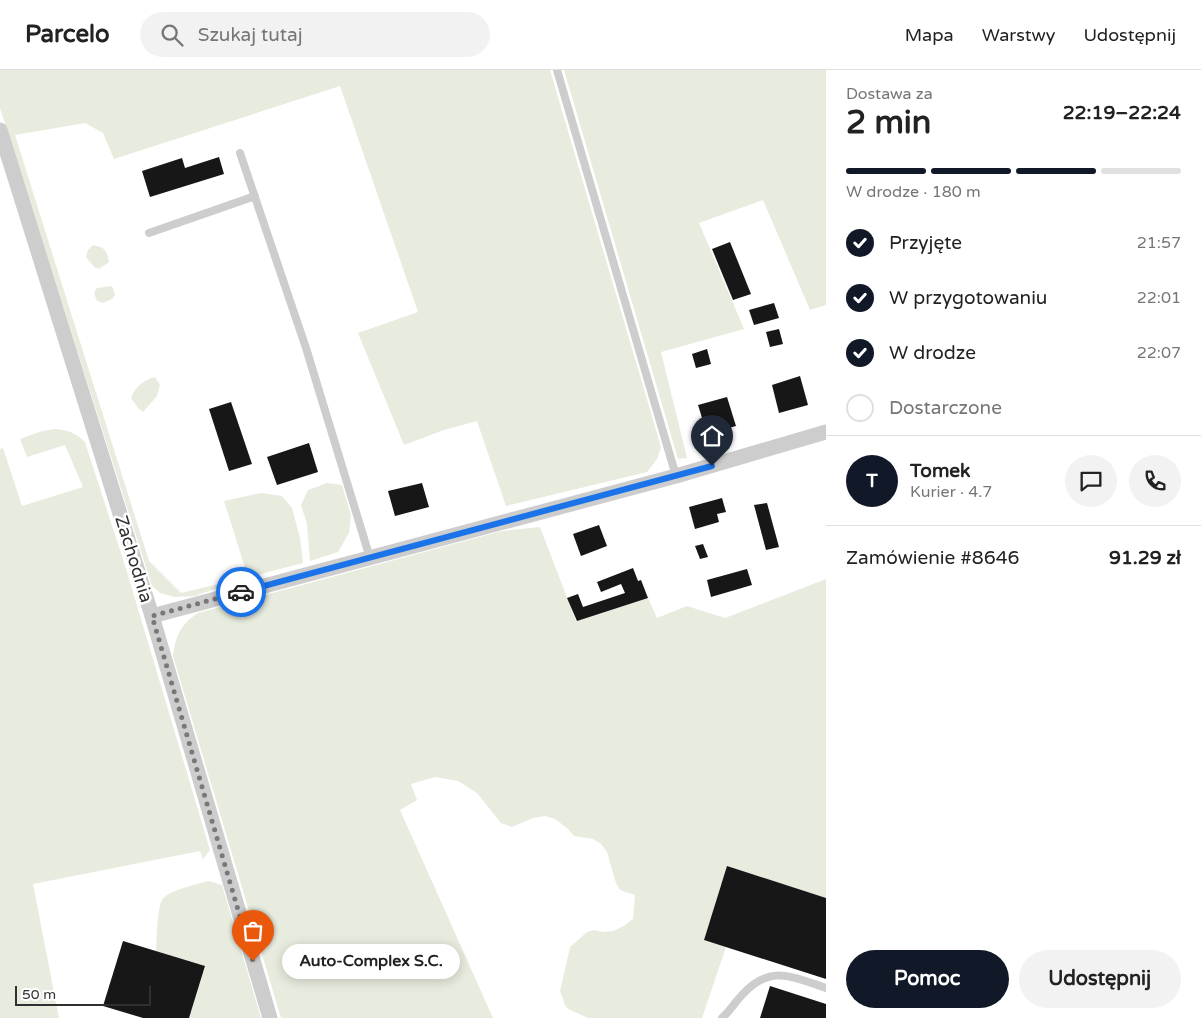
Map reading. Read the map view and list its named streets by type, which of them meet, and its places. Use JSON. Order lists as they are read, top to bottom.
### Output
{
  "streets": {
    "street": ["Zachodnia"]
  },
  "places": ["Auto-Complex S.C."],
  "scale_bar": "50 m",
  "page": {
    "header": "Parcelo",
    "search": "Szukaj tutaj",
    "nav": ["Mapa", "Warstwy", "Udostępnij"],
    "heading": ["2 min", "Dostawa za", "22:19–22:24"],
    "panel": [
      "Tomek",
      "Kurier · 4.7",
      "Zamówienie #8646",
      "91.29 zł"
    ],
    "bar": "W drodze · 180 m",
    "list": [
      ["Przyjęte", "21:57"],
      ["W przygotowaniu", "22:01"],
      ["W drodze", "22:07"],
      "Dostarczone"
    ],
    "round": "T",
    "buttons": ["Pomoc", "Udostępnij"],
    "bubble": "Auto-Complex S.C.",
    "scale": "50 m"
  }
}
